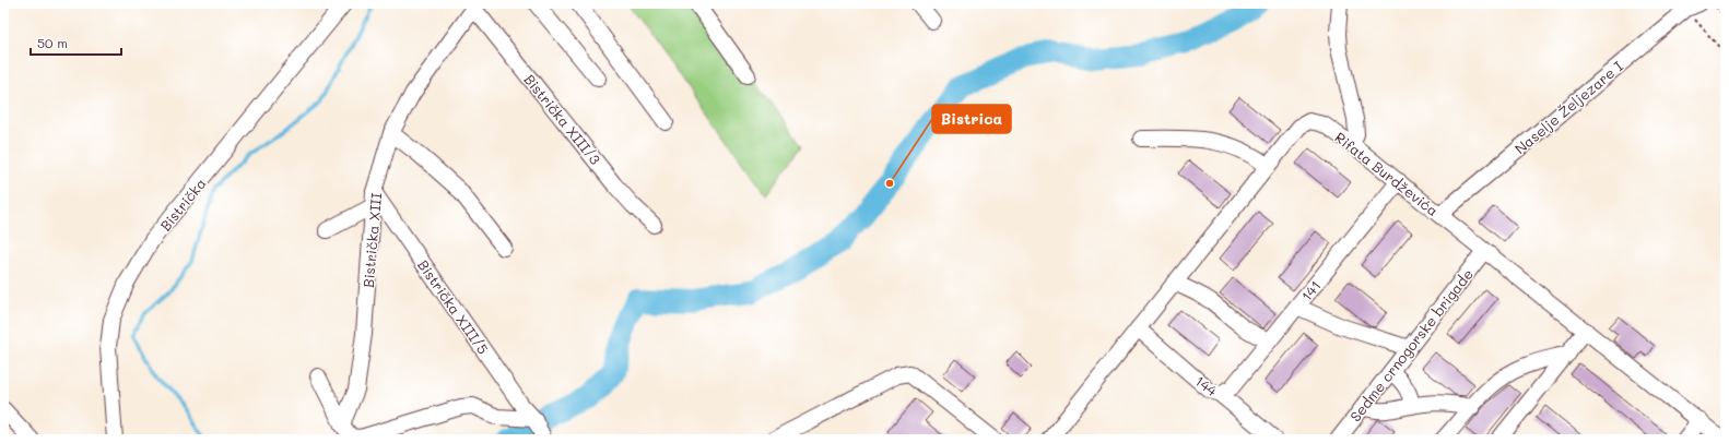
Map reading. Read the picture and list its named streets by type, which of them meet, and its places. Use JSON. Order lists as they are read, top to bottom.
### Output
{
  "streets": {
    "street": [
      "Naselje Željezare I",
      "Bistrička XIII/3",
      "Rifata Burdževića",
      "Bistrička",
      "Bistrička XIII",
      "141",
      "Bistrička XIII/5",
      "Sedme crnogorske brigade",
      "144"
    ]
  },
  "crossings": [
    ["Naselje Željezare I", "Rifata Burdževića"],
    ["Bistrička XIII/3", "Bistrička XIII"],
    ["Rifata Burdževića", "141"],
    ["Rifata Burdževića", "Sedme crnogorske brigade"],
    ["Rifata Burdževića", "144"],
    ["Bistrička XIII", "Bistrička XIII/5"],
    ["141", "144"]
  ],
  "places": ["Bistrica"],
  "scale_bar": "50 m"
}
